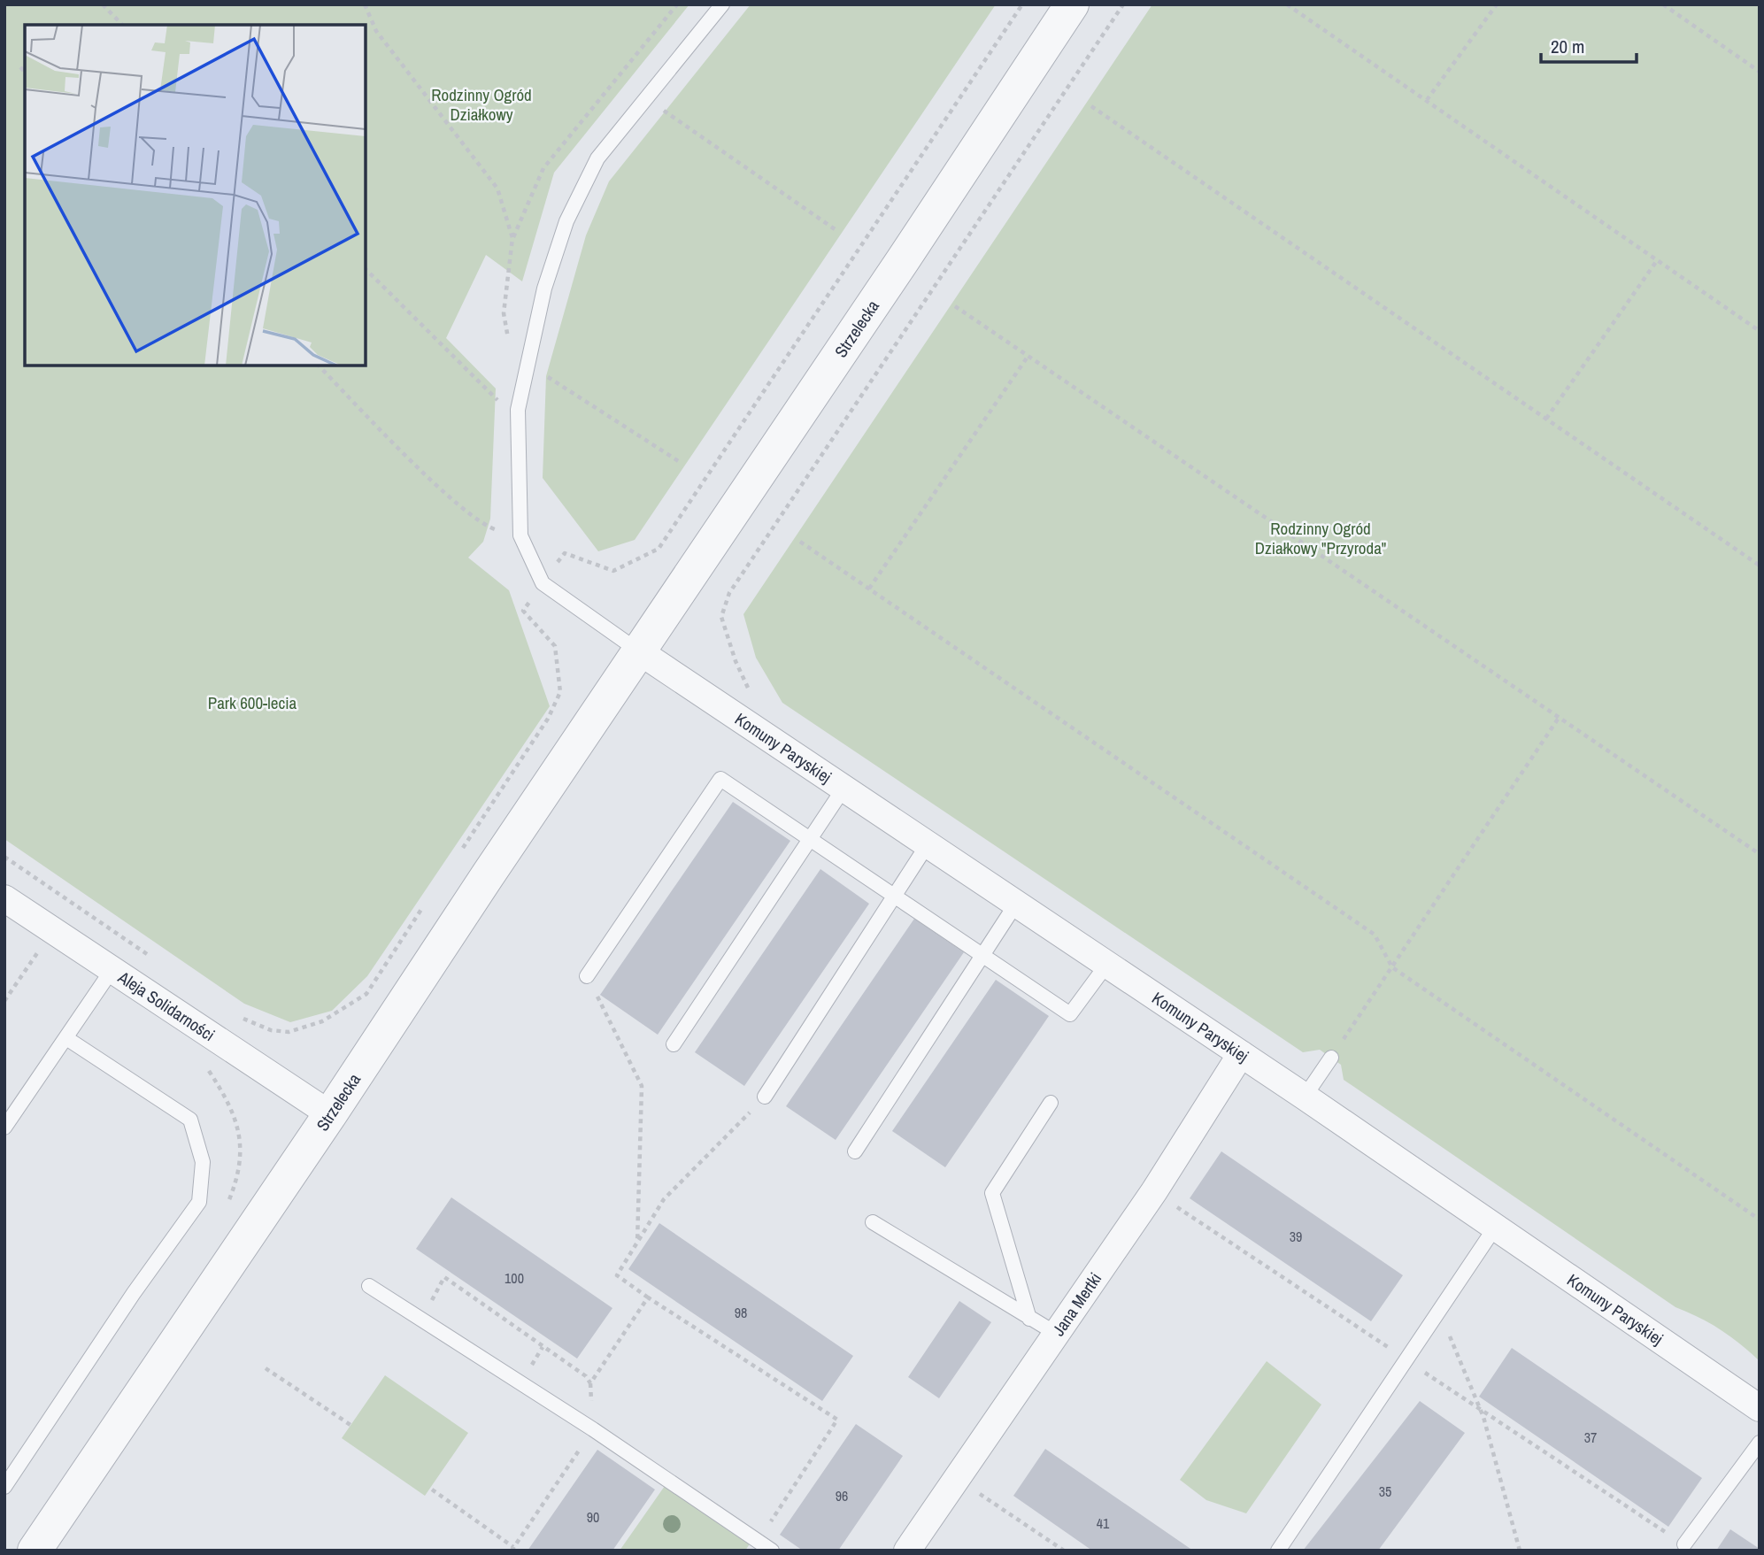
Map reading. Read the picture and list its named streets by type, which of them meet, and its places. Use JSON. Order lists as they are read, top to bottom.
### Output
{
  "streets": {
    "street": [
      "Strzelecka",
      "Komuny Paryskiej",
      "Aleja Solidarności",
      "Jana Mertki"
    ]
  },
  "crossings": [
    ["Strzelecka", "Komuny Paryskiej"],
    ["Strzelecka", "Aleja Solidarności"],
    ["Komuny Paryskiej", "Jana Mertki"]
  ],
  "parks": ["Rodzinny Ogród Działkowy", "Rodzinny Ogród Działkowy \"Przyroda\"", "Park 600-lecia"],
  "house_numbers": [
    "39",
    "100",
    "98",
    "37",
    "35",
    "96",
    "90",
    "41"
  ],
  "scale_bar": "20 m"
}
